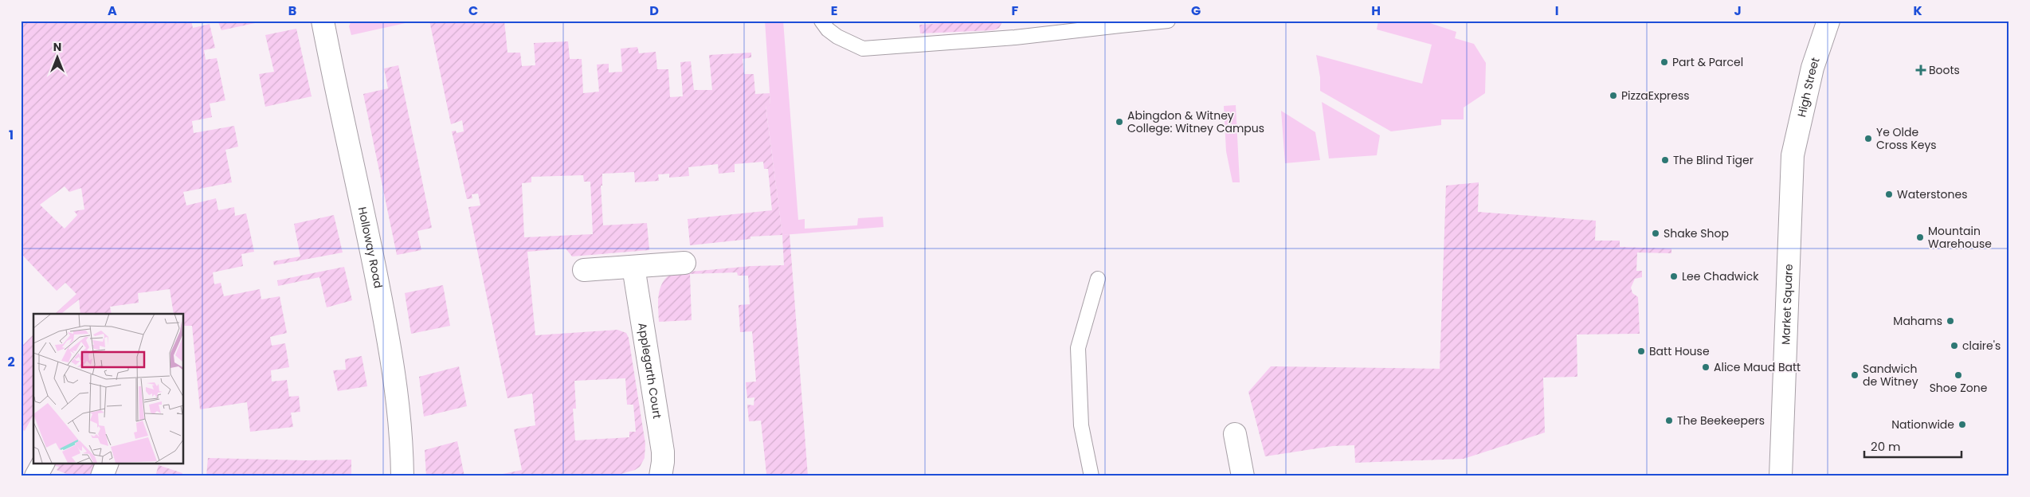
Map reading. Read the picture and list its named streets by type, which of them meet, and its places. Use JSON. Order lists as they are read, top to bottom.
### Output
{
  "streets": {
    "street": [
      "High Street",
      "Holloway Road",
      "Market Square",
      "Applegarth Court"
    ]
  },
  "crossings": [
    ["High Street", "Market Square"]
  ],
  "places": {
    "other": [
      "Part & Parcel",
      "PizzaExpress",
      "Abingdon & Witney College: Witney Campus",
      "Ye Olde Cross Keys",
      "The Blind Tiger",
      "Waterstones",
      "Shake Shop",
      "Mountain Warehouse",
      "Lee Chadwick",
      "Mahams",
      "claire's",
      "Batt House",
      "Alice Maud Batt",
      "Sandwich de Witney",
      "Shoe Zone",
      "The Beekeepers",
      "Nationwide"
    ],
    "health": ["Boots"]
  },
  "scale_bar": "20 m",
  "north": "top",
  "grid": {
    "columns": [
      "A",
      "B",
      "C",
      "D",
      "E",
      "F",
      "G",
      "H",
      "I",
      "J",
      "K"
    ],
    "rows": ["1", "2"]
  }
}
